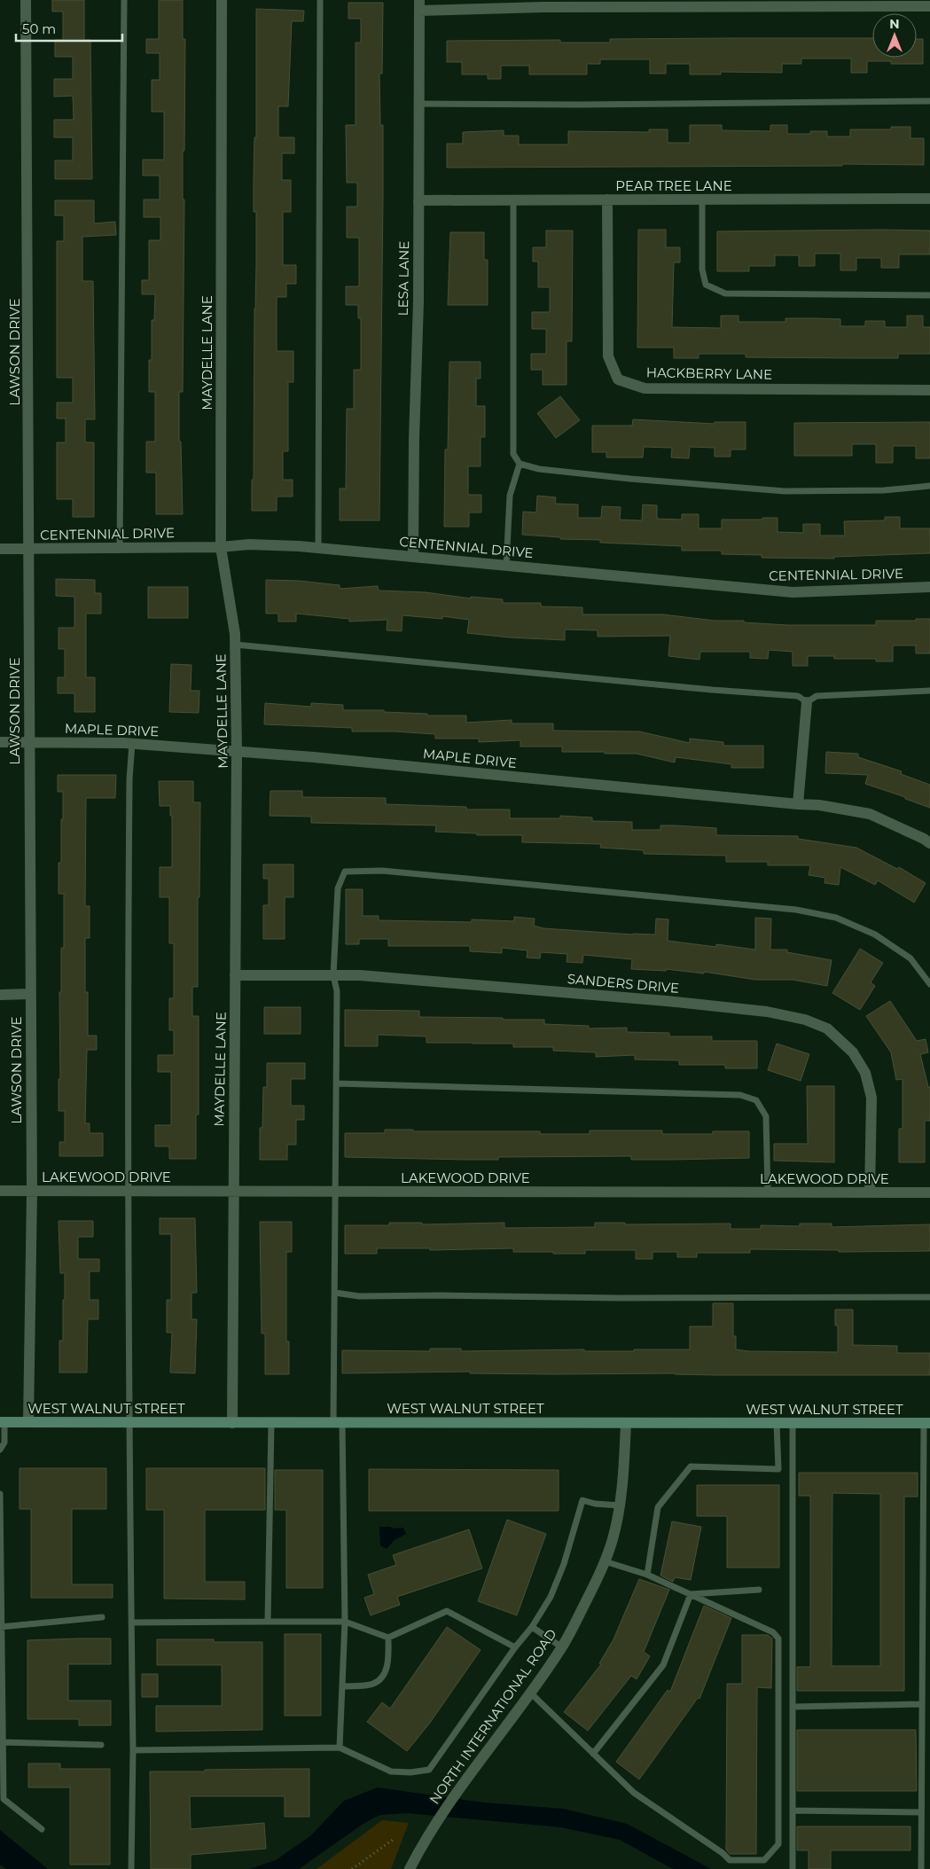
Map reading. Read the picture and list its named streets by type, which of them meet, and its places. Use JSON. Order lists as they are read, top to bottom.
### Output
{
  "streets": {
    "main road": ["WEST WALNUT STREET"],
    "street": [
      "PEAR TREE LANE",
      "LESA LANE",
      "LAWSON DRIVE",
      "MAYDELLE LANE",
      "HACKBERRY LANE",
      "CENTENNIAL DRIVE",
      "MAPLE DRIVE",
      "SANDERS DRIVE",
      "LAKEWOOD DRIVE",
      "NORTH INTERNATIONAL ROAD"
    ]
  },
  "crossings": [
    ["PEAR TREE LANE", "LESA LANE"],
    ["PEAR TREE LANE", "HACKBERRY LANE"],
    ["LESA LANE", "CENTENNIAL DRIVE"],
    ["LAWSON DRIVE", "CENTENNIAL DRIVE"],
    ["LAWSON DRIVE", "MAPLE DRIVE"],
    ["LAWSON DRIVE", "LAKEWOOD DRIVE"],
    ["LAWSON DRIVE", "WEST WALNUT STREET"],
    ["MAYDELLE LANE", "CENTENNIAL DRIVE"],
    ["MAYDELLE LANE", "MAPLE DRIVE"],
    ["MAYDELLE LANE", "SANDERS DRIVE"],
    ["MAYDELLE LANE", "LAKEWOOD DRIVE"],
    ["MAYDELLE LANE", "WEST WALNUT STREET"],
    ["SANDERS DRIVE", "LAKEWOOD DRIVE"],
    ["WEST WALNUT STREET", "NORTH INTERNATIONAL ROAD"]
  ],
  "scale_bar": "50 m",
  "north": "top"
}
